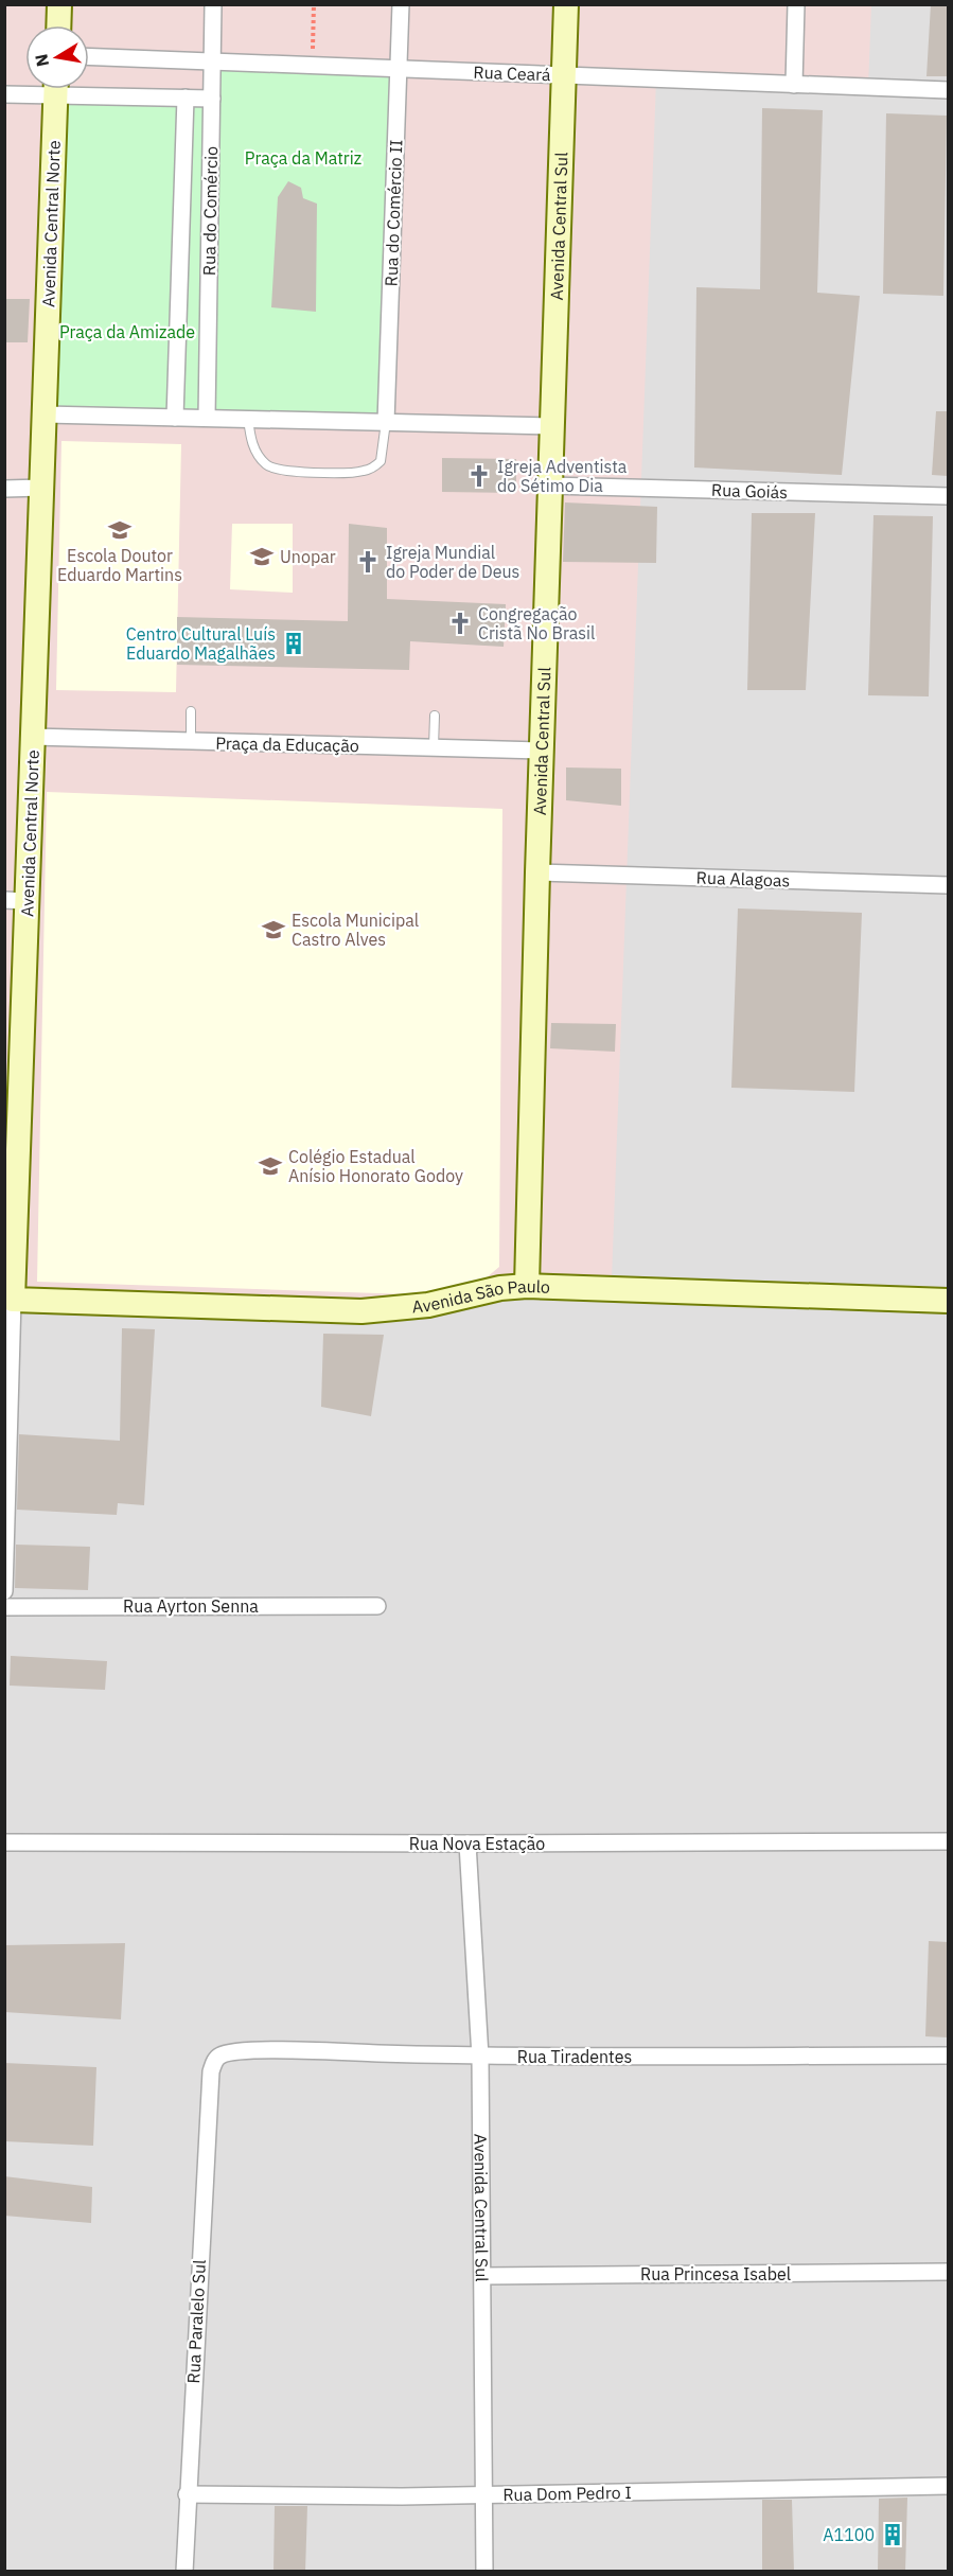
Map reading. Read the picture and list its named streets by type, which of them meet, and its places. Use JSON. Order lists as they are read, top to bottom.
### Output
{
  "streets": {
    "main road": ["Avenida Central Norte", "Avenida Central Sul", "Avenida São Paulo"],
    "street": [
      "Rua Ceará",
      "Rua do Comércio",
      "Rua do Comércio II",
      "Rua Goiás",
      "Praça da Educação",
      "Rua Alagoas",
      "Rua Ayrton Senna",
      "Rua Nova Estação",
      "Rua Tiradentes",
      "Rua Princesa Isabel",
      "Rua Paralelo Sul",
      "Rua Dom Pedro I"
    ]
  },
  "crossings": [
    ["Rua Ceará", "Rua do Comércio"],
    ["Rua Ceará", "Rua do Comércio II"],
    ["Rua Ceará", "Avenida Central Sul"],
    ["Avenida Central Norte", "Praça da Educação"],
    ["Avenida Central Norte", "Avenida São Paulo"],
    ["Avenida Central Sul", "Rua Goiás"],
    ["Avenida Central Sul", "Praça da Educação"],
    ["Avenida Central Sul", "Rua Alagoas"],
    ["Avenida Central Sul", "Avenida São Paulo"],
    ["Avenida Central Sul", "Rua Nova Estação"],
    ["Avenida Central Sul", "Rua Tiradentes"],
    ["Avenida Central Sul", "Rua Princesa Isabel"],
    ["Avenida Central Sul", "Rua Dom Pedro I"],
    ["Rua Tiradentes", "Rua Paralelo Sul"],
    ["Rua Paralelo Sul", "Rua Dom Pedro I"]
  ],
  "parks": ["Praça da Matriz", "Praça da Amizade"],
  "places": {
    "church": ["Igreja Adventista do Sétimo Dia", "Igreja Mundial do Poder de Deus", "Congregação Cristã No Brasil"],
    "school or university": [
      "Escola Doutor Eduardo Martins",
      "Unopar",
      "Escola Municipal Castro Alves",
      "Colégio Estadual Anísio Honorato Godoy"
    ],
    "building": ["Centro Cultural Luís Eduardo Magalhães", "A1100"]
  },
  "north": "left"
}
